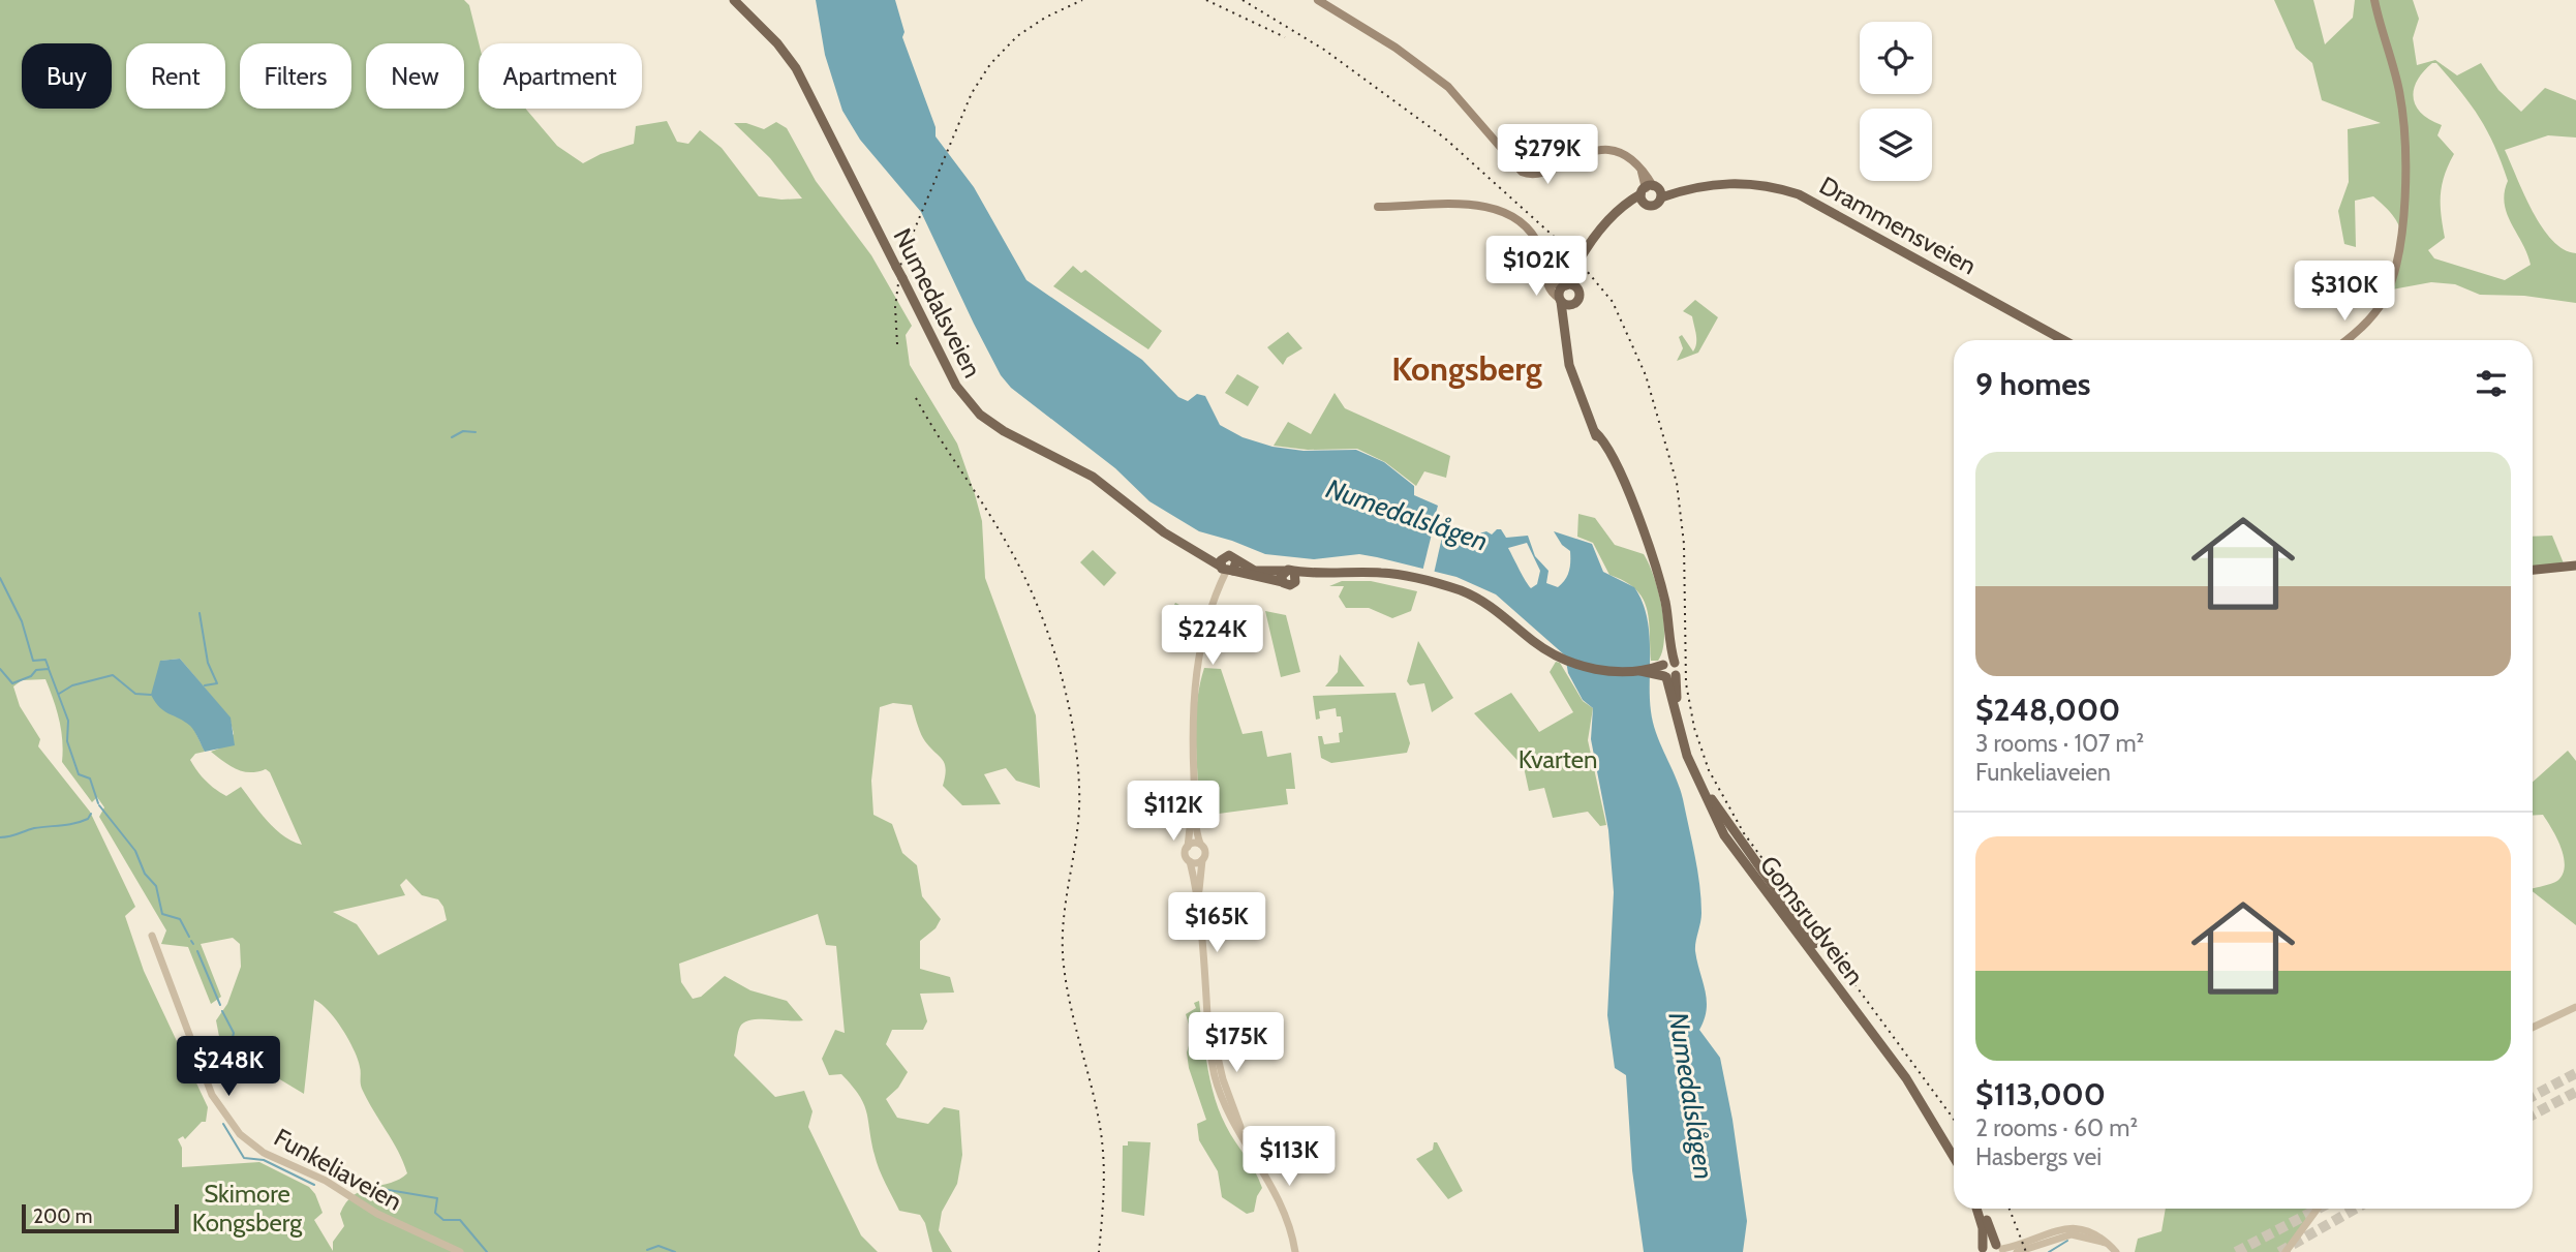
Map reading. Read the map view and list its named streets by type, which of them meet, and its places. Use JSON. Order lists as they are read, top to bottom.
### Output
{
  "streets": {
    "main road": ["Drammensveien", "Numedalsveien", "Gomsrudveien"],
    "street": ["Funkeliaveien"]
  },
  "crossings": [
    ["Drammensveien", "Gomsrudveien"]
  ],
  "districts": ["Kongsberg"],
  "water": ["Numedalslågen"],
  "parks": ["Kvarten", "Skimore Kongsberg"],
  "scale_bar": "200 m",
  "page": {
    "chip": [
      "Buy",
      "Rent",
      "Filters",
      "New",
      "Apartment"
    ],
    "price": [
      "$279K",
      "$102K",
      "$310K",
      "$224K",
      "$112K",
      "$165K",
      "$175K",
      "$248K",
      "$113K"
    ],
    "heading": "9 homes",
    "list": [
      {
        "name": "$248,000",
        "note": "3 rooms · 107 m² · Funkeliaveien"
      },
      {
        "name": "$113,000",
        "note": "2 rooms · 60 m² · Hasbergs vei"
      }
    ],
    "scale": "200 m"
  }
}
